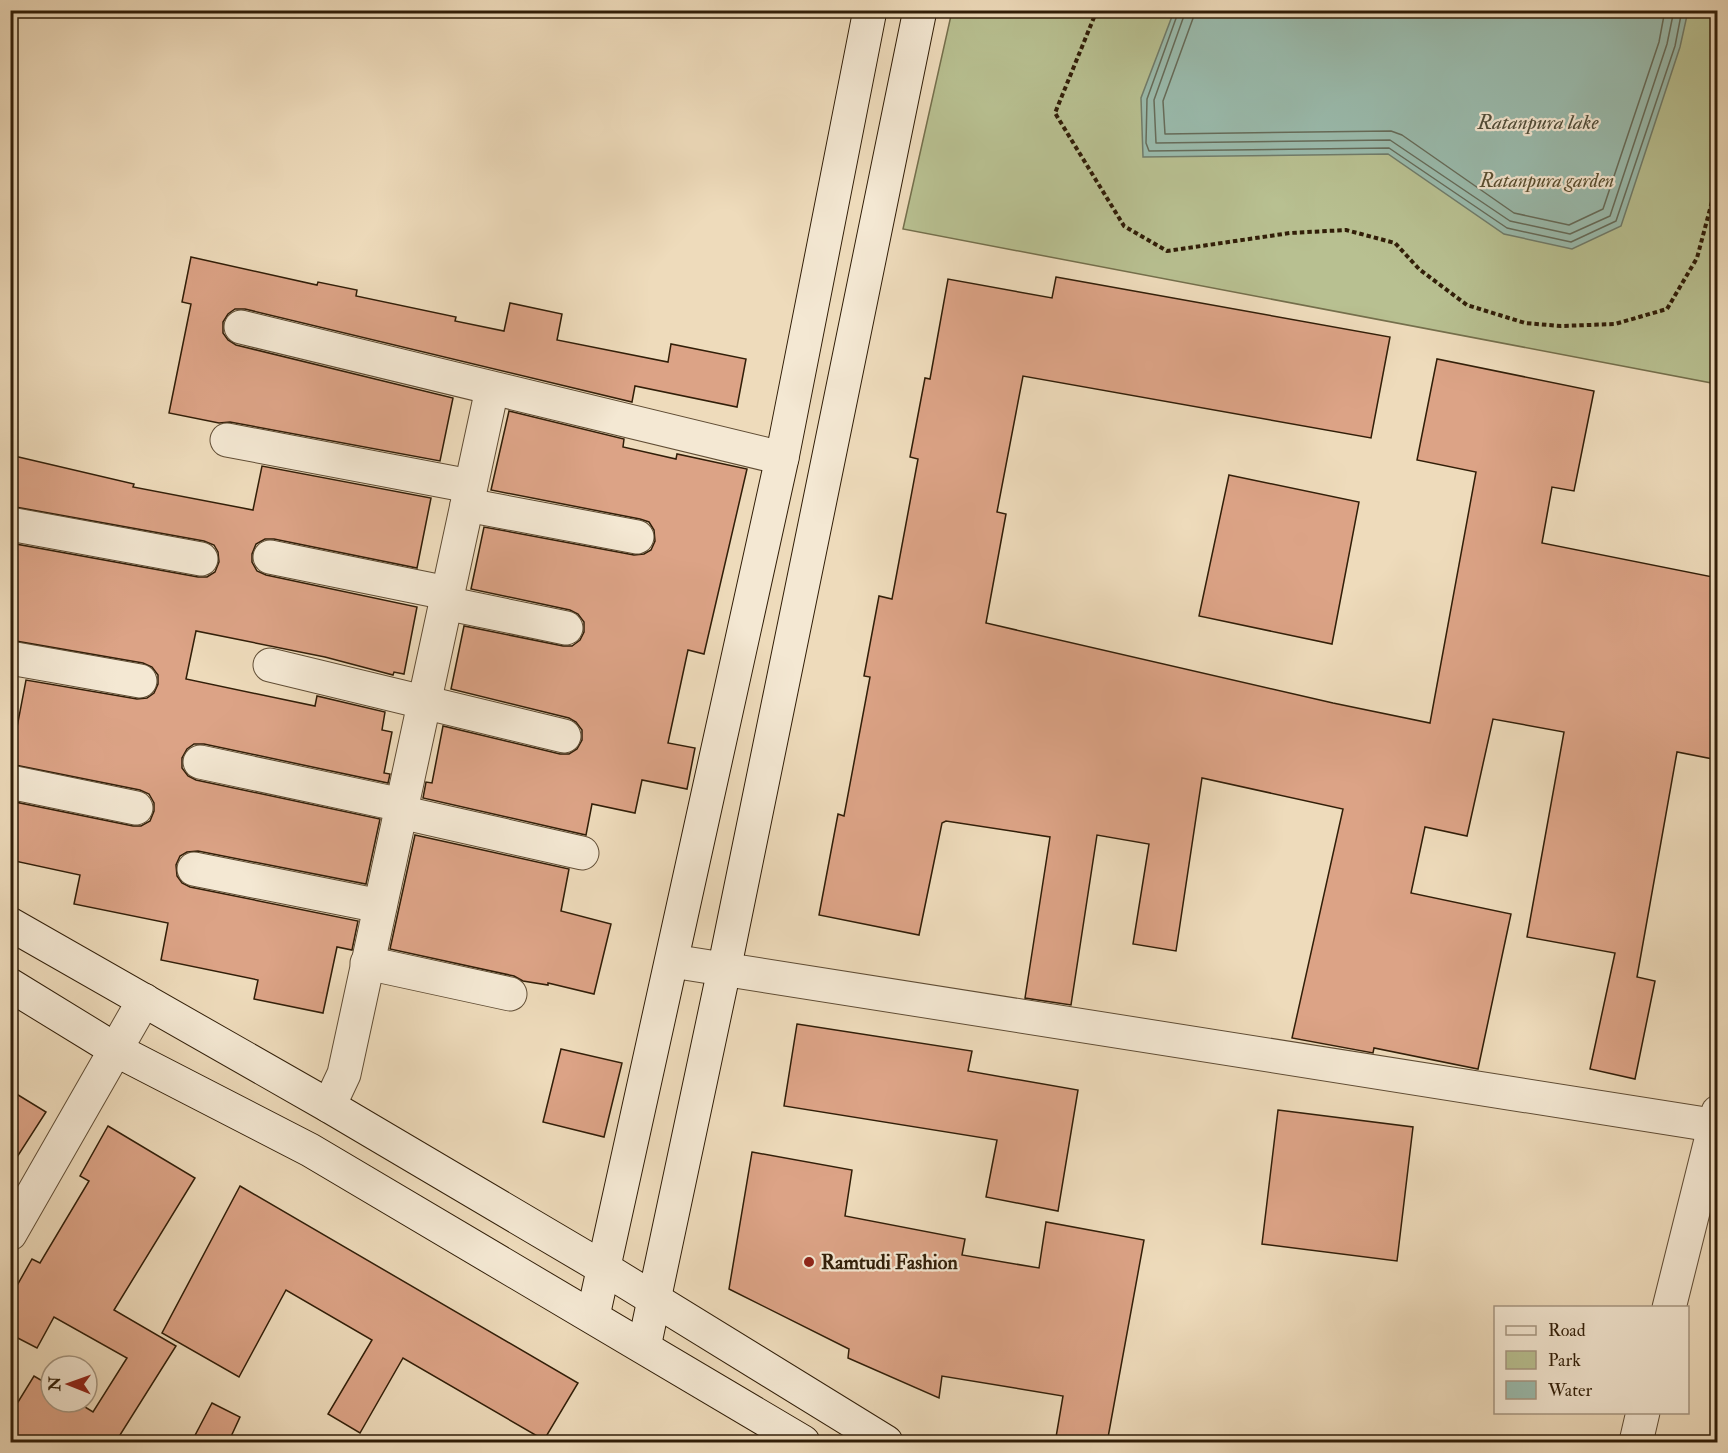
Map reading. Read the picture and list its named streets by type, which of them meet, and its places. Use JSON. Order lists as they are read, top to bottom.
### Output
{
  "water": ["Ratanpura lake"],
  "parks": ["Ratanpura garden"],
  "places": ["Ramtudi Fashion"],
  "legend": ["Road", "Park", "Water"],
  "north": "left"
}
